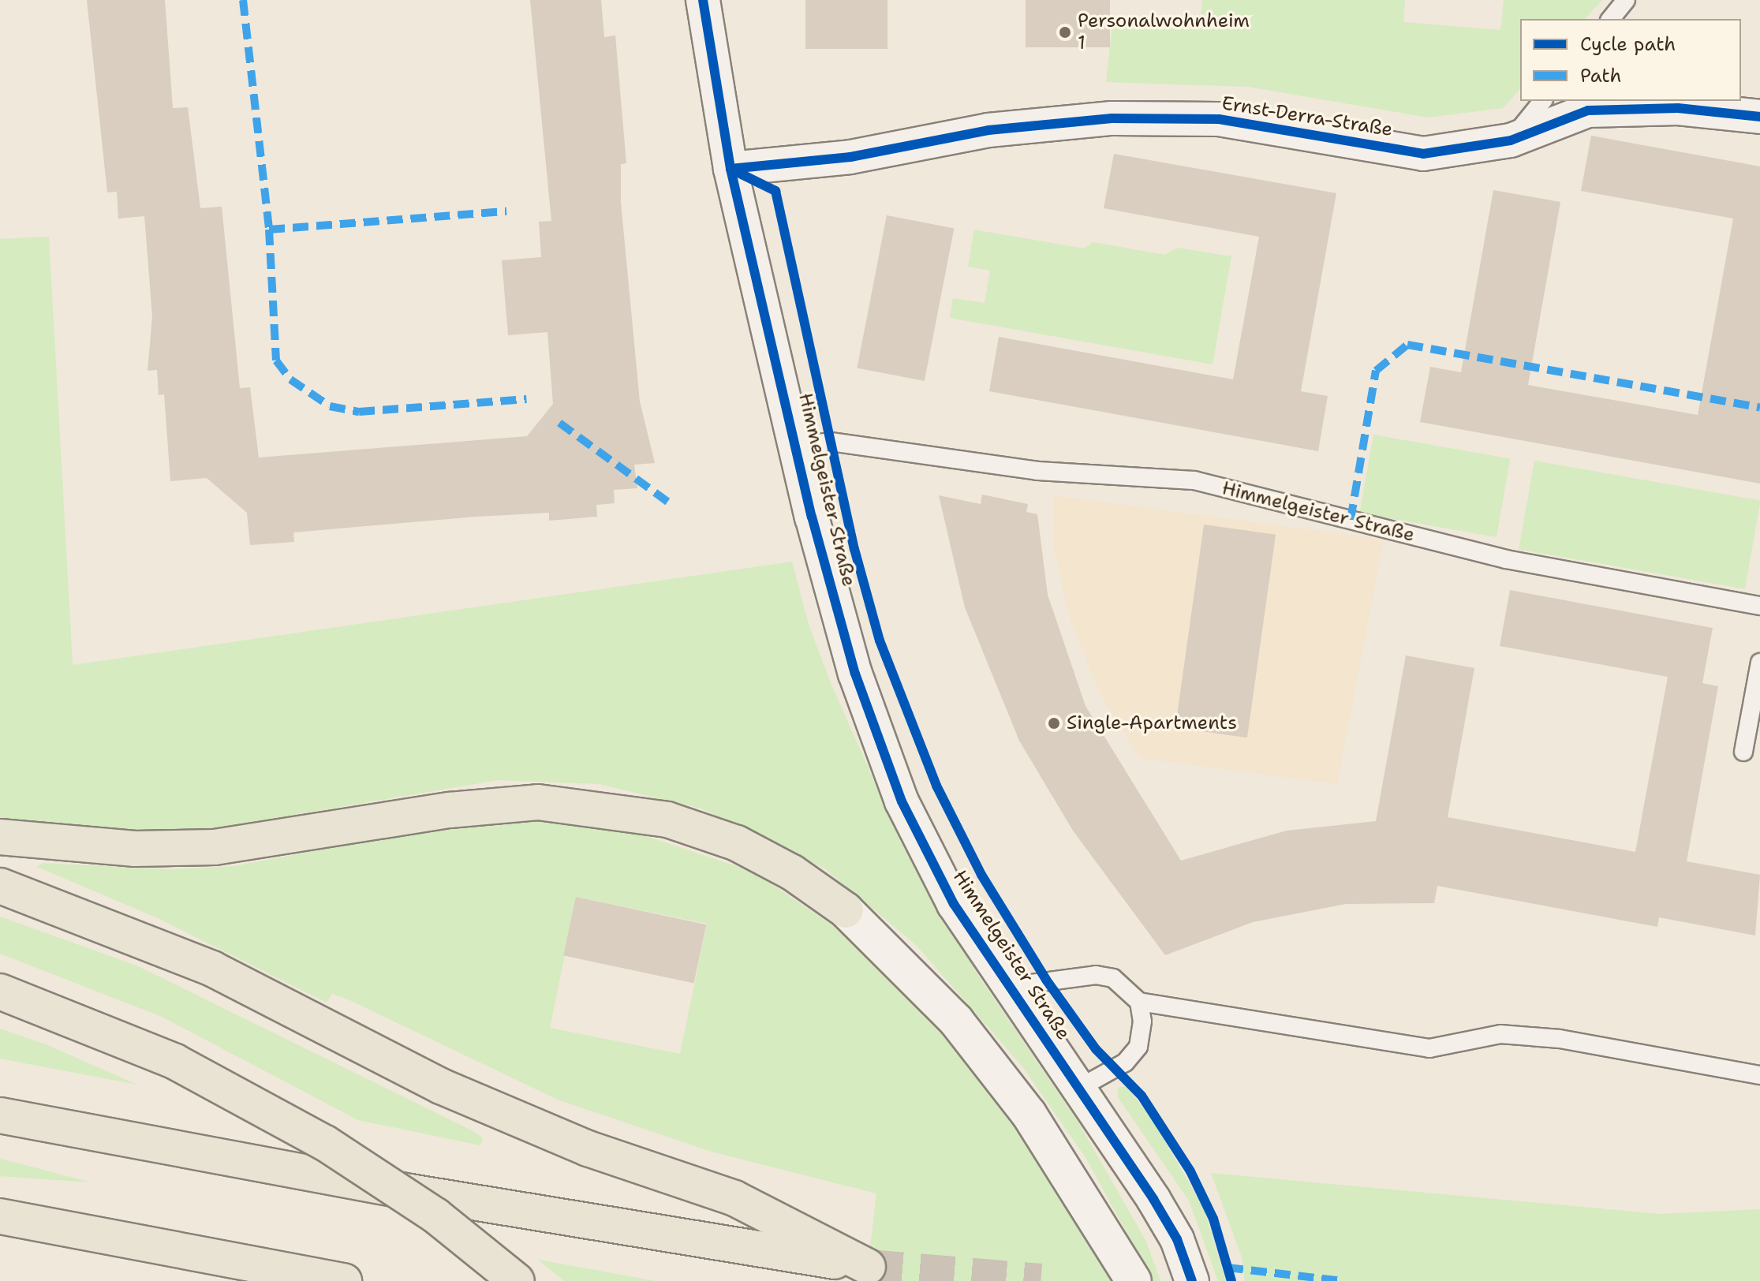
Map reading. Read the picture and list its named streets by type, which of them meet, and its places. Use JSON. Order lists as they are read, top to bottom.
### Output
{
  "streets": {
    "street": ["Ernst-Derra-Straße", "Himmelgeister Straße"]
  },
  "crossings": [
    ["Ernst-Derra-Straße", "Himmelgeister Straße"]
  ],
  "places": ["Personalwohnheim 1", "Single-Apartments"],
  "legend": ["Cycle path", "Path"]
}
